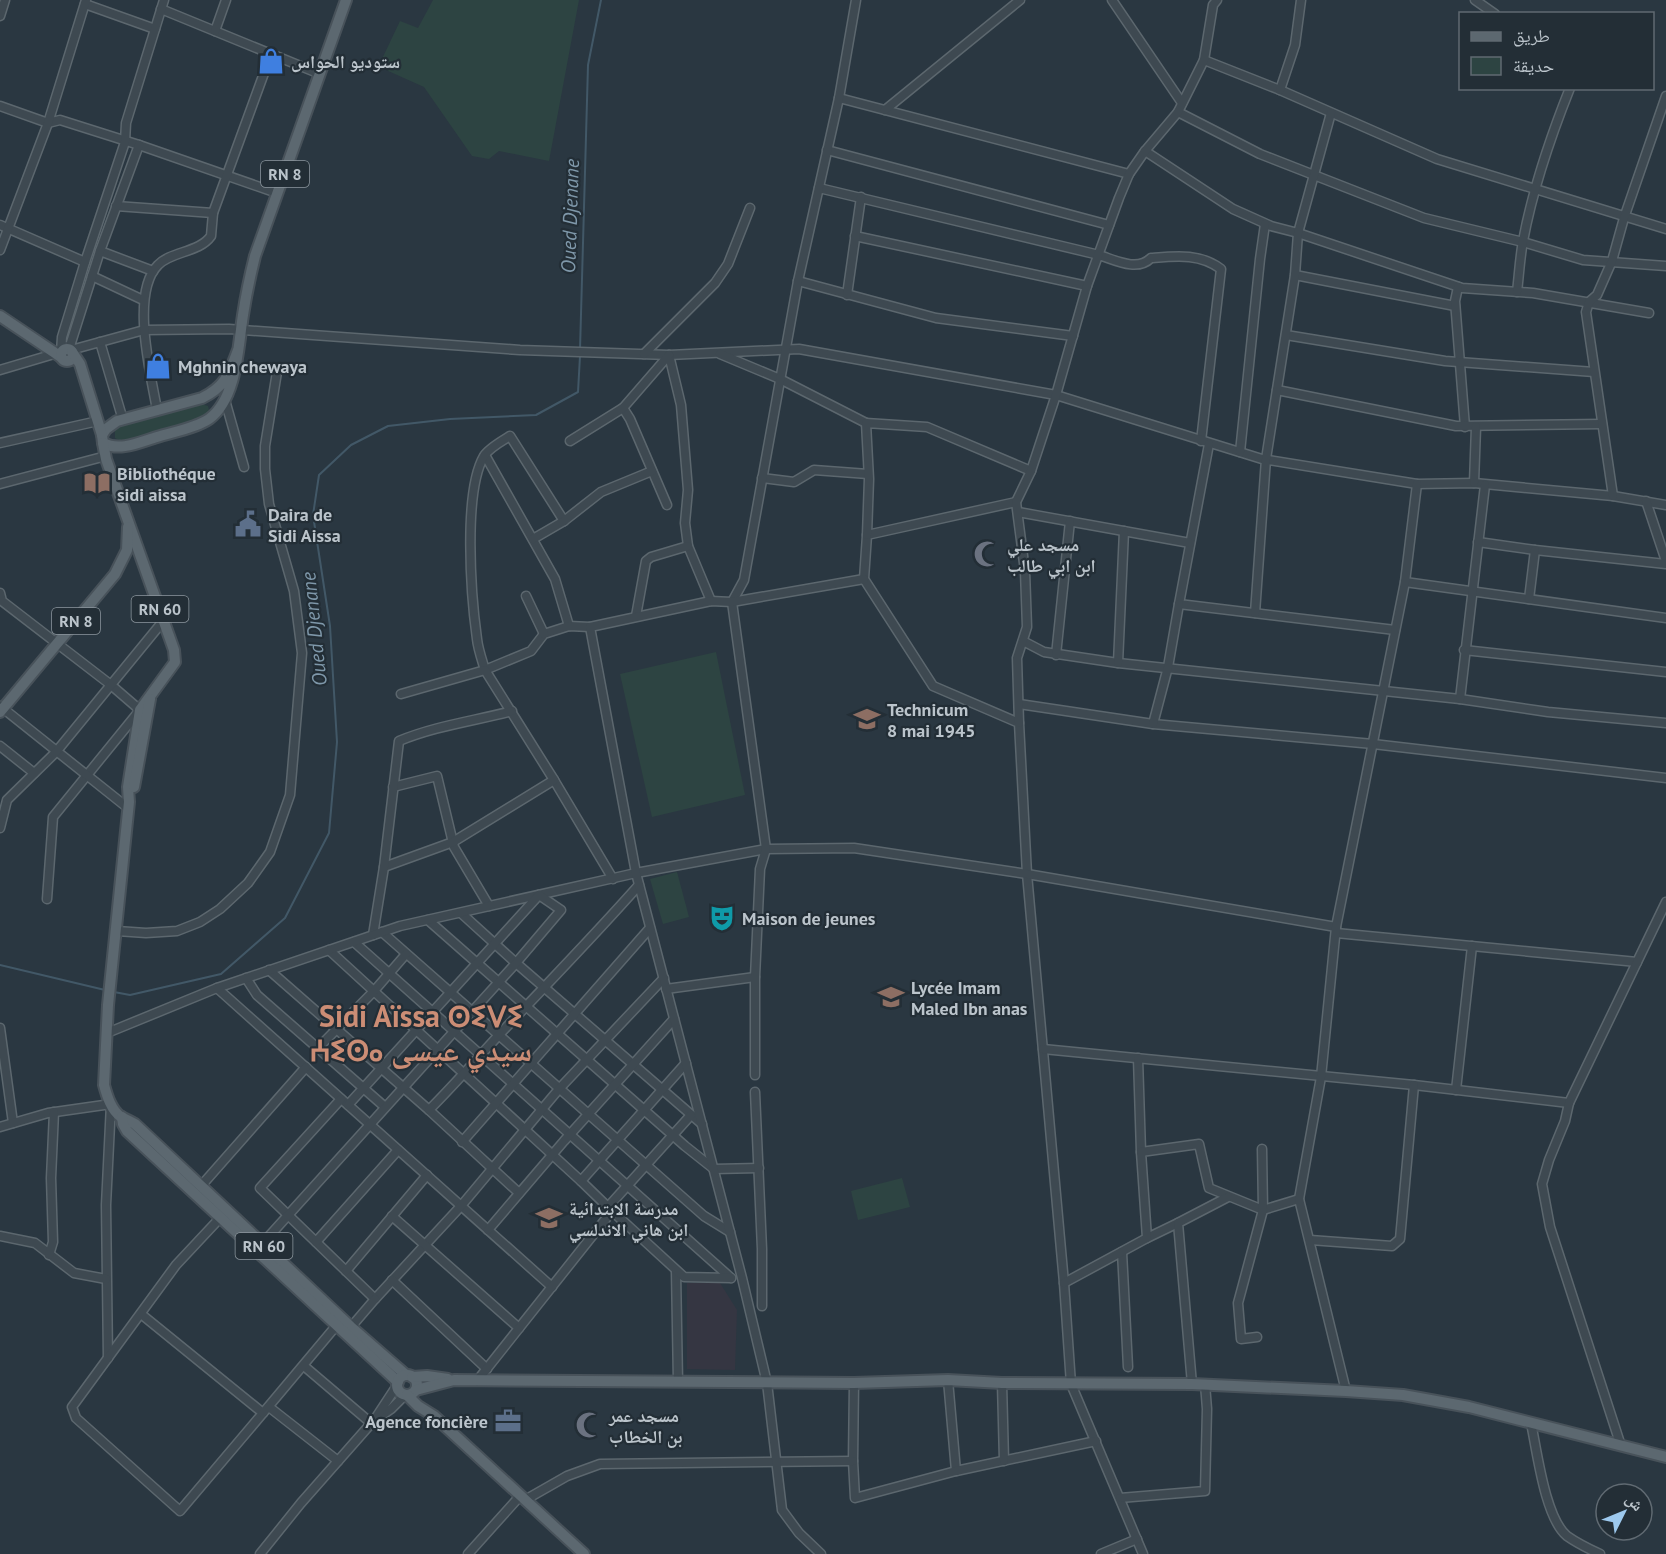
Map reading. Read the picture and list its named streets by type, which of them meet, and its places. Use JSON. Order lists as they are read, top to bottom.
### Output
{
  "streets": {
    "main road": ["RN 8", "RN 60"]
  },
  "crossings": [
    ["RN 8", "RN 60"]
  ],
  "districts": ["Sidi Aïssa ⵙⵉⴸⵉ ⵄⵉⵙⴰ سيدي عيسى"],
  "water": ["Oued Djenane"],
  "places": {
    "shop": ["ستوديو الحواس", "Mghnin chewaya"],
    "library": ["Bibliothéque sidi aissa"],
    "public building": ["Daira de Sidi Aissa"],
    "mosque": ["مسجد علي ابن ابي طالب", "مسجد عمر بن الخطاب"],
    "school or university": ["Technicum 8 mai 1945", "Lycée Imam Maled Ibn anas", "مدرسة الابتدائية ابن هاني الاندلسي"],
    "theatre": ["Maison de jeunes"],
    "office": ["Agence foncière"]
  },
  "legend": ["طريق", "حديقة"],
  "north": "top right"
}
